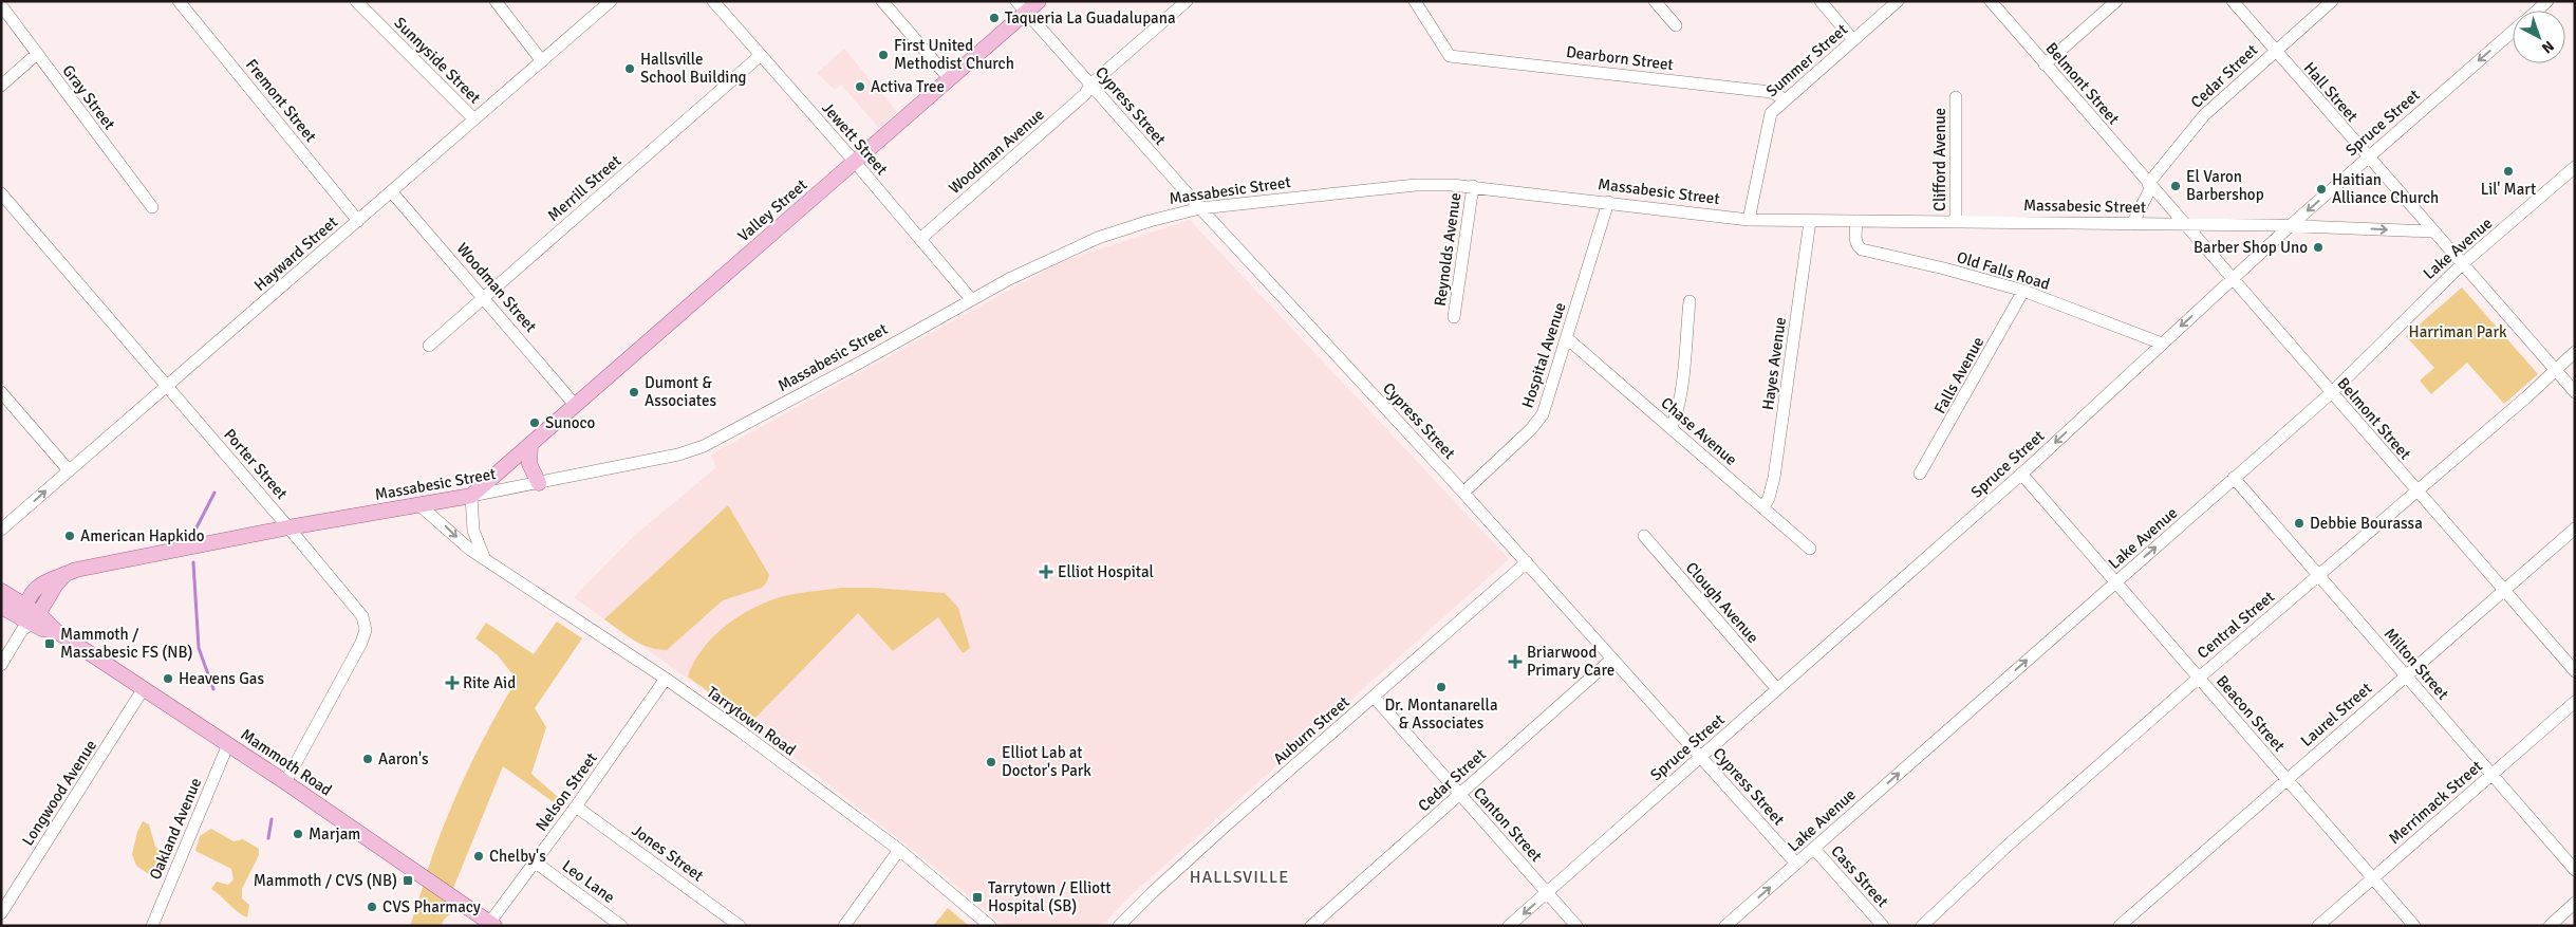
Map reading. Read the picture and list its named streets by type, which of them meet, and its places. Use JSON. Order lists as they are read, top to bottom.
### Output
{
  "streets": {
    "main road": ["Massabesic Street", "Valley Street", "Mammoth Road"],
    "street": [
      "Dearborn Street",
      "Sunnyside Street",
      "Summer Street",
      "Cedar Street",
      "Belmont Street",
      "Hall Street",
      "Gray Street",
      "Fremont Street",
      "Cypress Street",
      "Spruce Street",
      "Jewett Street",
      "Woodman Avenue",
      "Clifford Avenue",
      "Merrill Street",
      "Lake Avenue",
      "Reynolds Avenue",
      "Hayward Street",
      "Old Falls Road",
      "Woodman Street",
      "Hospital Avenue",
      "Hayes Avenue",
      "Falls Avenue",
      "Chase Avenue",
      "Porter Street",
      "Clough Avenue",
      "Central Street",
      "Milton Street",
      "Beacon Street",
      "Laurel Street",
      "Tarrytown Road",
      "Auburn Street",
      "Nelson Street",
      "Longwood Avenue",
      "Merrimack Street",
      "Canton Street",
      "Oakland Avenue",
      "Jones Street",
      "Cass Street",
      "Leo Lane"
    ]
  },
  "crossings": [
    ["Dearborn Street", "Summer Street"],
    ["Sunnyside Street", "Hayward Street"],
    ["Summer Street", "Massabesic Street"],
    ["Cedar Street", "Belmont Street"],
    ["Cedar Street", "Hall Street"],
    ["Cedar Street", "Cypress Street"],
    ["Cedar Street", "Canton Street"],
    ["Belmont Street", "Spruce Street"],
    ["Belmont Street", "Massabesic Street"],
    ["Belmont Street", "Lake Avenue"],
    ["Belmont Street", "Central Street"],
    ["Belmont Street", "Laurel Street"],
    ["Hall Street", "Spruce Street"],
    ["Hall Street", "Massabesic Street"],
    ["Hall Street", "Lake Avenue"],
    ["Hall Street", "Central Street"],
    ["Fremont Street", "Hayward Street"],
    ["Cypress Street", "Spruce Street"],
    ["Cypress Street", "Woodman Avenue"],
    ["Cypress Street", "Massabesic Street"],
    ["Cypress Street", "Valley Street"],
    ["Cypress Street", "Lake Avenue"],
    ["Cypress Street", "Hospital Avenue"],
    ["Cypress Street", "Auburn Street"],
    ["Spruce Street", "Massabesic Street"],
    ["Spruce Street", "Old Falls Road"],
    ["Spruce Street", "Clough Avenue"],
    ["Spruce Street", "Beacon Street"],
    ["Spruce Street", "Canton Street"],
    ["Jewett Street", "Woodman Avenue"],
    ["Jewett Street", "Merrill Street"],
    ["Jewett Street", "Massabesic Street"],
    ["Jewett Street", "Valley Street"],
    ["Clifford Avenue", "Massabesic Street"],
    ["Merrill Street", "Woodman Street"],
    ["Massabesic Street", "Valley Street"],
    ["Massabesic Street", "Reynolds Avenue"],
    ["Massabesic Street", "Old Falls Road"],
    ["Massabesic Street", "Hospital Avenue"],
    ["Massabesic Street", "Hayes Avenue"],
    ["Massabesic Street", "Porter Street"],
    ["Massabesic Street", "Tarrytown Road"],
    ["Massabesic Street", "Mammoth Road"],
    ["Valley Street", "Woodman Street"],
    ["Lake Avenue", "Milton Street"],
    ["Lake Avenue", "Beacon Street"],
    ["Lake Avenue", "Cass Street"],
    ["Hayward Street", "Woodman Street"],
    ["Hayward Street", "Porter Street"],
    ["Old Falls Road", "Falls Avenue"],
    ["Hospital Avenue", "Chase Avenue"],
    ["Hayes Avenue", "Chase Avenue"],
    ["Porter Street", "Mammoth Road"],
    ["Central Street", "Milton Street"],
    ["Central Street", "Beacon Street"],
    ["Milton Street", "Laurel Street"],
    ["Milton Street", "Merrimack Street"],
    ["Beacon Street", "Laurel Street"],
    ["Beacon Street", "Merrimack Street"],
    ["Tarrytown Road", "Nelson Street"],
    ["Auburn Street", "Canton Street"],
    ["Mammoth Road", "Nelson Street"],
    ["Mammoth Road", "Longwood Avenue"],
    ["Mammoth Road", "Oakland Avenue"],
    ["Nelson Street", "Jones Street"],
    ["Nelson Street", "Leo Lane"]
  ],
  "one_way": ["Spruce Street", "Lake Avenue"],
  "districts": ["HALLSVILLE"],
  "parks": ["Harriman Park"],
  "places": {
    "other": [
      "Taqueria La Guadalupana",
      "First United Methodist Church",
      "Hallsville School Building",
      "Activa Tree",
      "Lil' Mart",
      "El Varon Barbershop",
      "Haitian Alliance Church",
      "Barber Shop Uno",
      "Dumont & Associates",
      "Sunoco",
      "Debbie Bourassa",
      "American Hapkido",
      "Heavens Gas",
      "Dr. Montanarella & Associates",
      "Aaron's",
      "Elliot Lab at Doctor's Park",
      "Marjam",
      "Chelby's",
      "CVS Pharmacy"
    ],
    "health": ["Elliot Hospital", "Briarwood Primary Care", "Rite Aid"],
    "transit": ["Mammoth / Massabesic FS (NB)", "Mammoth / CVS (NB)", "Tarrytown / Elliott Hospital (SB)"]
  },
  "north": "bottom right"
}
